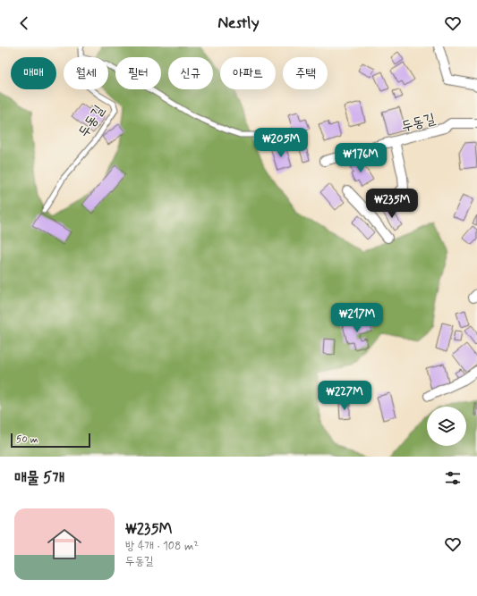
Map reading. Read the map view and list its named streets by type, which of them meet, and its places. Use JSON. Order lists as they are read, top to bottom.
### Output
{
  "streets": {
    "street": ["두동길"]
  },
  "scale_bar": "50 m",
  "page": {
    "header": "Nestly",
    "chip": [
      "매매",
      "월세",
      "필터",
      "신규",
      "아파트",
      "주택"
    ],
    "price": [
      "₩205M",
      "₩176M",
      "₩235M",
      "₩217M",
      "₩227M"
    ],
    "scale": "50 m",
    "heading": "매물 5개",
    "list": [
      {
        "name": "₩235M",
        "note": "방 4개 · 108 m² · 두동길"
      }
    ]
  }
}
